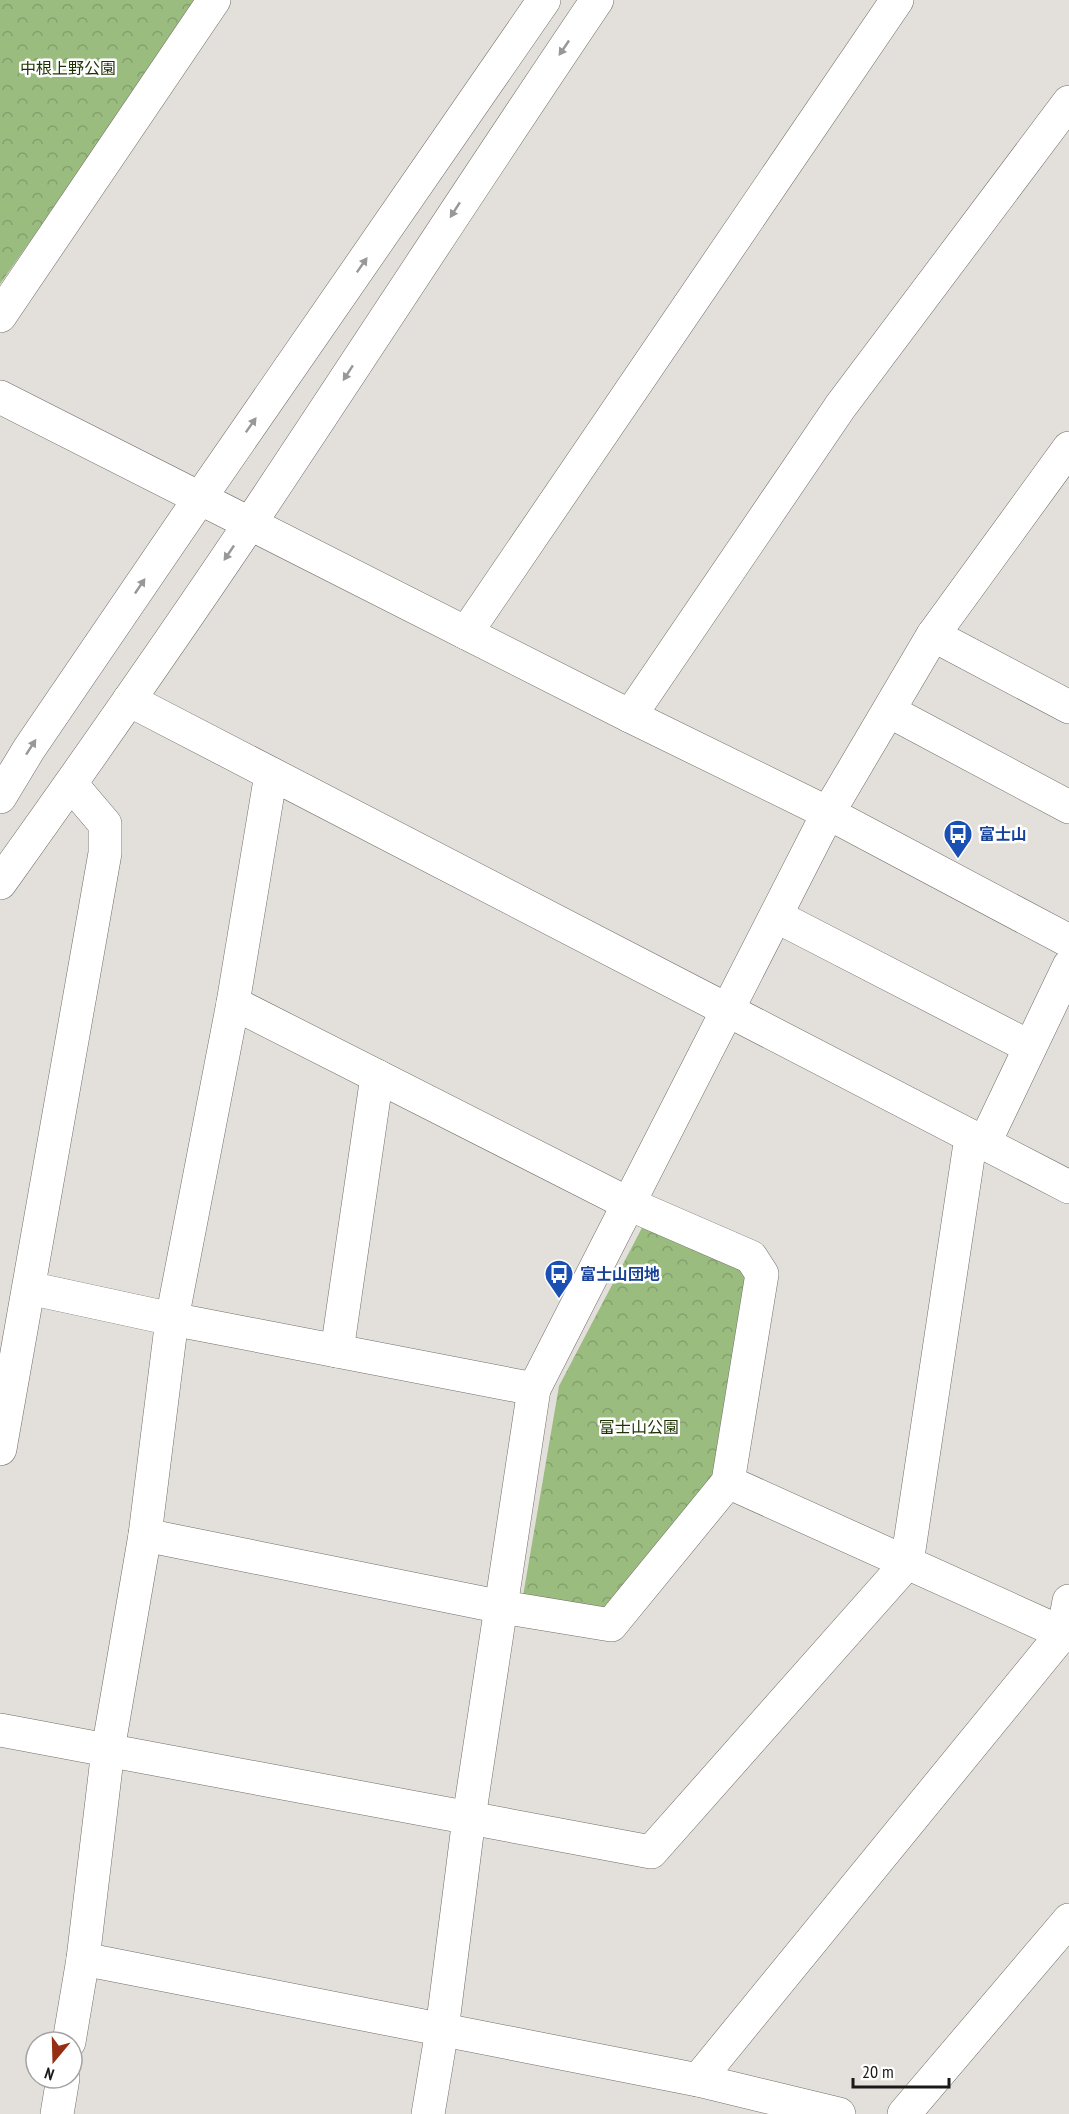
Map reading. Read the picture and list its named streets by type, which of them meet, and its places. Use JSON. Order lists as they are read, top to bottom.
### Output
{
  "parks": ["中根上野公園", "富士山公園"],
  "places": {
    "bus stop": ["富士山", "富士山団地"]
  },
  "scale_bar": "20 m",
  "north": "bottom"
}
